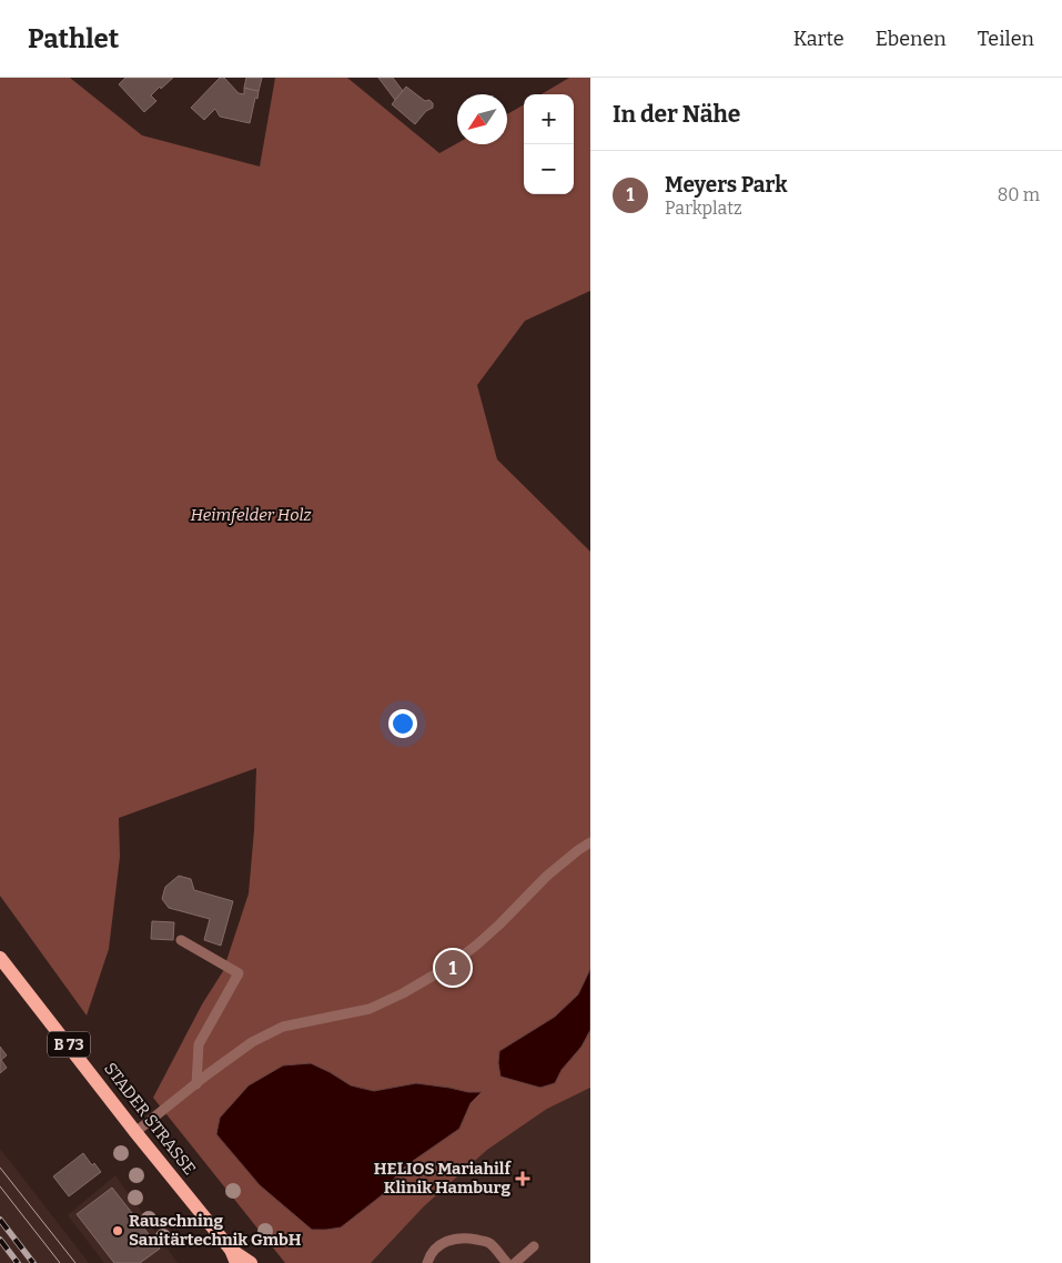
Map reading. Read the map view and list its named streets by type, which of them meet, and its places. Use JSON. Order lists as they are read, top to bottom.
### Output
{
  "streets": {
    "main road": ["B 73", "STADER STRASSE"]
  },
  "parks": ["Heimfelder Holz"],
  "places": {
    "health": ["HELIOS Mariahilf Klinik Hamburg"],
    "other": ["Rauschning Sanitärtechnik GmbH"]
  },
  "north": "bottom left",
  "page": {
    "header": "Pathlet",
    "nav": ["Karte", "Ebenen", "Teilen"],
    "heading": "In der Nähe",
    "map_buttons": ["+", "−"],
    "list": [
      {
        "mark": "1",
        "name": "Meyers Park",
        "note": "Parkplatz",
        "value": "80 m"
      }
    ],
    "pins": "1"
  }
}
